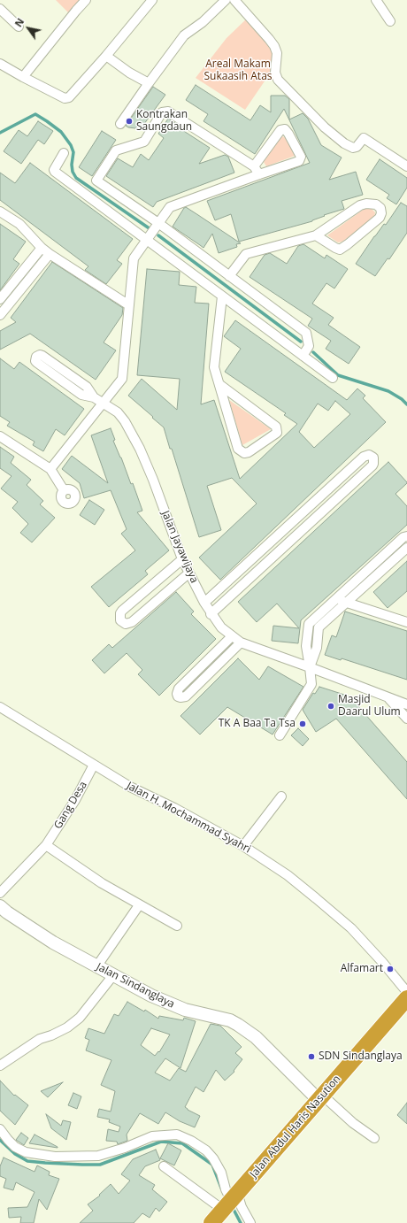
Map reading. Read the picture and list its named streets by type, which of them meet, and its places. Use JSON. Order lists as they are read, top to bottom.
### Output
{
  "streets": {
    "highway": ["Jalan Abdul Haris Nasution"],
    "street": [
      "Jalan Jayawijaya",
      "Gang Desa",
      "Jalan H. Mochammad Syahri",
      "Jalan Sindanglaya"
    ]
  },
  "crossings": [
    ["Gang Desa", "Jalan H. Mochammad Syahri"],
    ["Jalan H. Mochammad Syahri", "Jalan Abdul Haris Nasution"],
    ["Jalan Sindanglaya", "Jalan Abdul Haris Nasution"]
  ],
  "parks": ["Areal Makam Sukaasih Atas"],
  "places": [
    "Kontrakan Saungdaun",
    "Masjid Daarul Ulum",
    "TK A Baa Ta Tsa",
    "Alfamart",
    "SDN Sindanglaya"
  ],
  "north": "top left"
}
